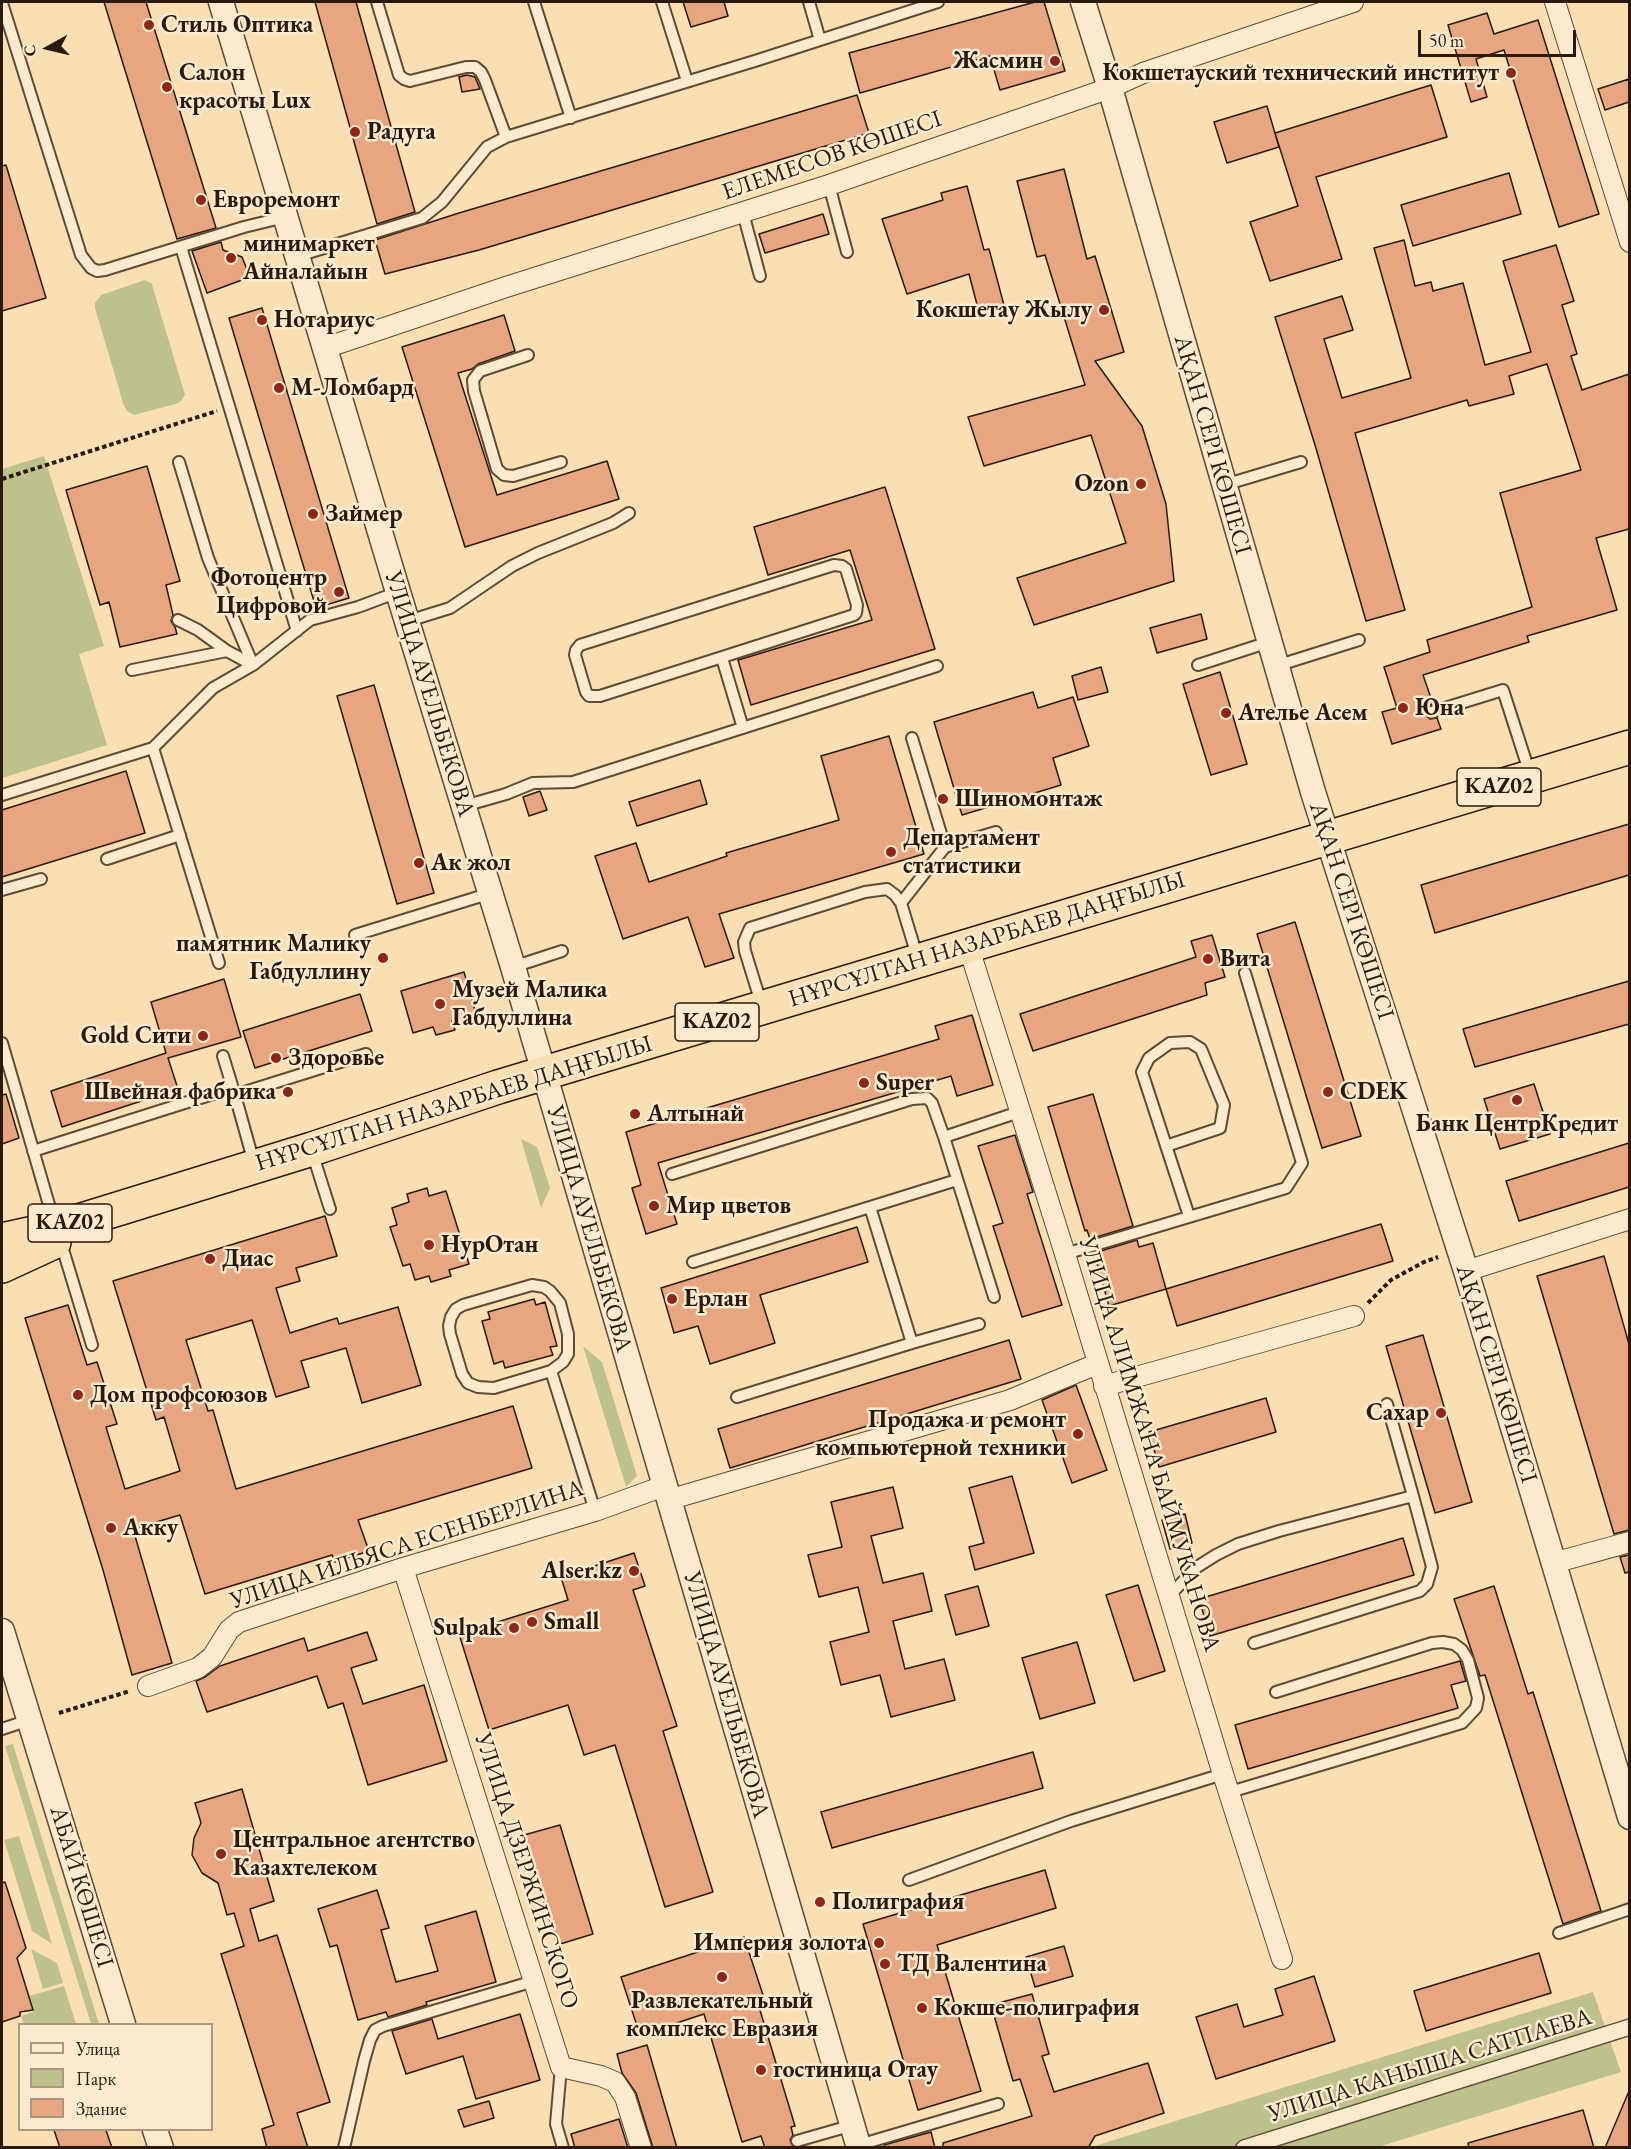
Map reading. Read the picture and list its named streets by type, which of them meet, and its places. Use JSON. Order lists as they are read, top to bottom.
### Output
{
  "streets": {
    "highway": ["KАZ02", "НҰРСҰЛТАН НАЗАРБАЕВ ДАҢҒЫЛЫ"],
    "street": [
      "ЕЛЕМЕСОВ КӨШЕСІ",
      "АҚАН СЕРІ КӨШЕСІ",
      "УЛИЦА АУЕЛЬБЕКОВА",
      "УЛИЦА АЛИМЖАНА БАЙМУКАНОВА",
      "УЛИЦА ИЛЬЯСА ЕСЕНБЕРЛИНА",
      "УЛИЦА ДЗЕРЖИНСКОГО",
      "АБАЙ КӨШЕСІ",
      "УЛИЦА КАНЫША САТПАЕВА"
    ]
  },
  "crossings": [
    ["ЕЛЕМЕСОВ КӨШЕСІ", "АҚАН СЕРІ КӨШЕСІ"],
    ["ЕЛЕМЕСОВ КӨШЕСІ", "УЛИЦА АУЕЛЬБЕКОВА"],
    ["АҚАН СЕРІ КӨШЕСІ", "НҰРСҰЛТАН НАЗАРБАЕВ ДАҢҒЫЛЫ"],
    ["УЛИЦА АУЕЛЬБЕКОВА", "НҰРСҰЛТАН НАЗАРБАЕВ ДАҢҒЫЛЫ"],
    ["УЛИЦА АУЕЛЬБЕКОВА", "УЛИЦА ИЛЬЯСА ЕСЕНБЕРЛИНА"],
    ["НҰРСҰЛТАН НАЗАРБАЕВ ДАҢҒЫЛЫ", "УЛИЦА АЛИМЖАНА БАЙМУКАНОВА"],
    ["УЛИЦА АЛИМЖАНА БАЙМУКАНОВА", "УЛИЦА ИЛЬЯСА ЕСЕНБЕРЛИНА"],
    ["УЛИЦА ИЛЬЯСА ЕСЕНБЕРЛИНА", "УЛИЦА ДЗЕРЖИНСКОГО"]
  ],
  "places": [
    "Стиль Оптика",
    "Жасмин",
    "Кокшетауский технический институт",
    "Салон красоты Lux",
    "Радуга",
    "Евроремонт",
    "минимаркет Айналайын",
    "Кокшетау Жылу",
    "Нотариус",
    "М-Ломбард",
    "Ozon",
    "Займер",
    "Фотоцентр Цифровой",
    "Юна",
    "Ателье Асем",
    "Шиномонтаж",
    "Департамент статистики",
    "Ак жол",
    "памятник Малику Габдуллину",
    "Вита",
    "Музей Малика Габдуллина",
    "Gold Сити",
    "Здоровье",
    "Super",
    "Швейная фабрика",
    "CDEK",
    "Банк ЦентрКредит",
    "Алтынай",
    "Мир цветов",
    "НурОтан",
    "Диас",
    "Ерлан",
    "Дом профсоюзов",
    "Сахар",
    "Продажа и ремонт компьютерной техники",
    "Акку",
    "Alser.kz",
    "Small",
    "Sulpak",
    "Центральное агентство Казахтелеком",
    "Полиграфия",
    "Империя золота",
    "ТД Валентина",
    "Развлекательный комплекс Евразия",
    "Кокше-полиграфия",
    "гостиница Отау"
  ],
  "legend": ["Улица", "Парк", "Здание"],
  "scale_bar": "50 m",
  "north": "left"
}
